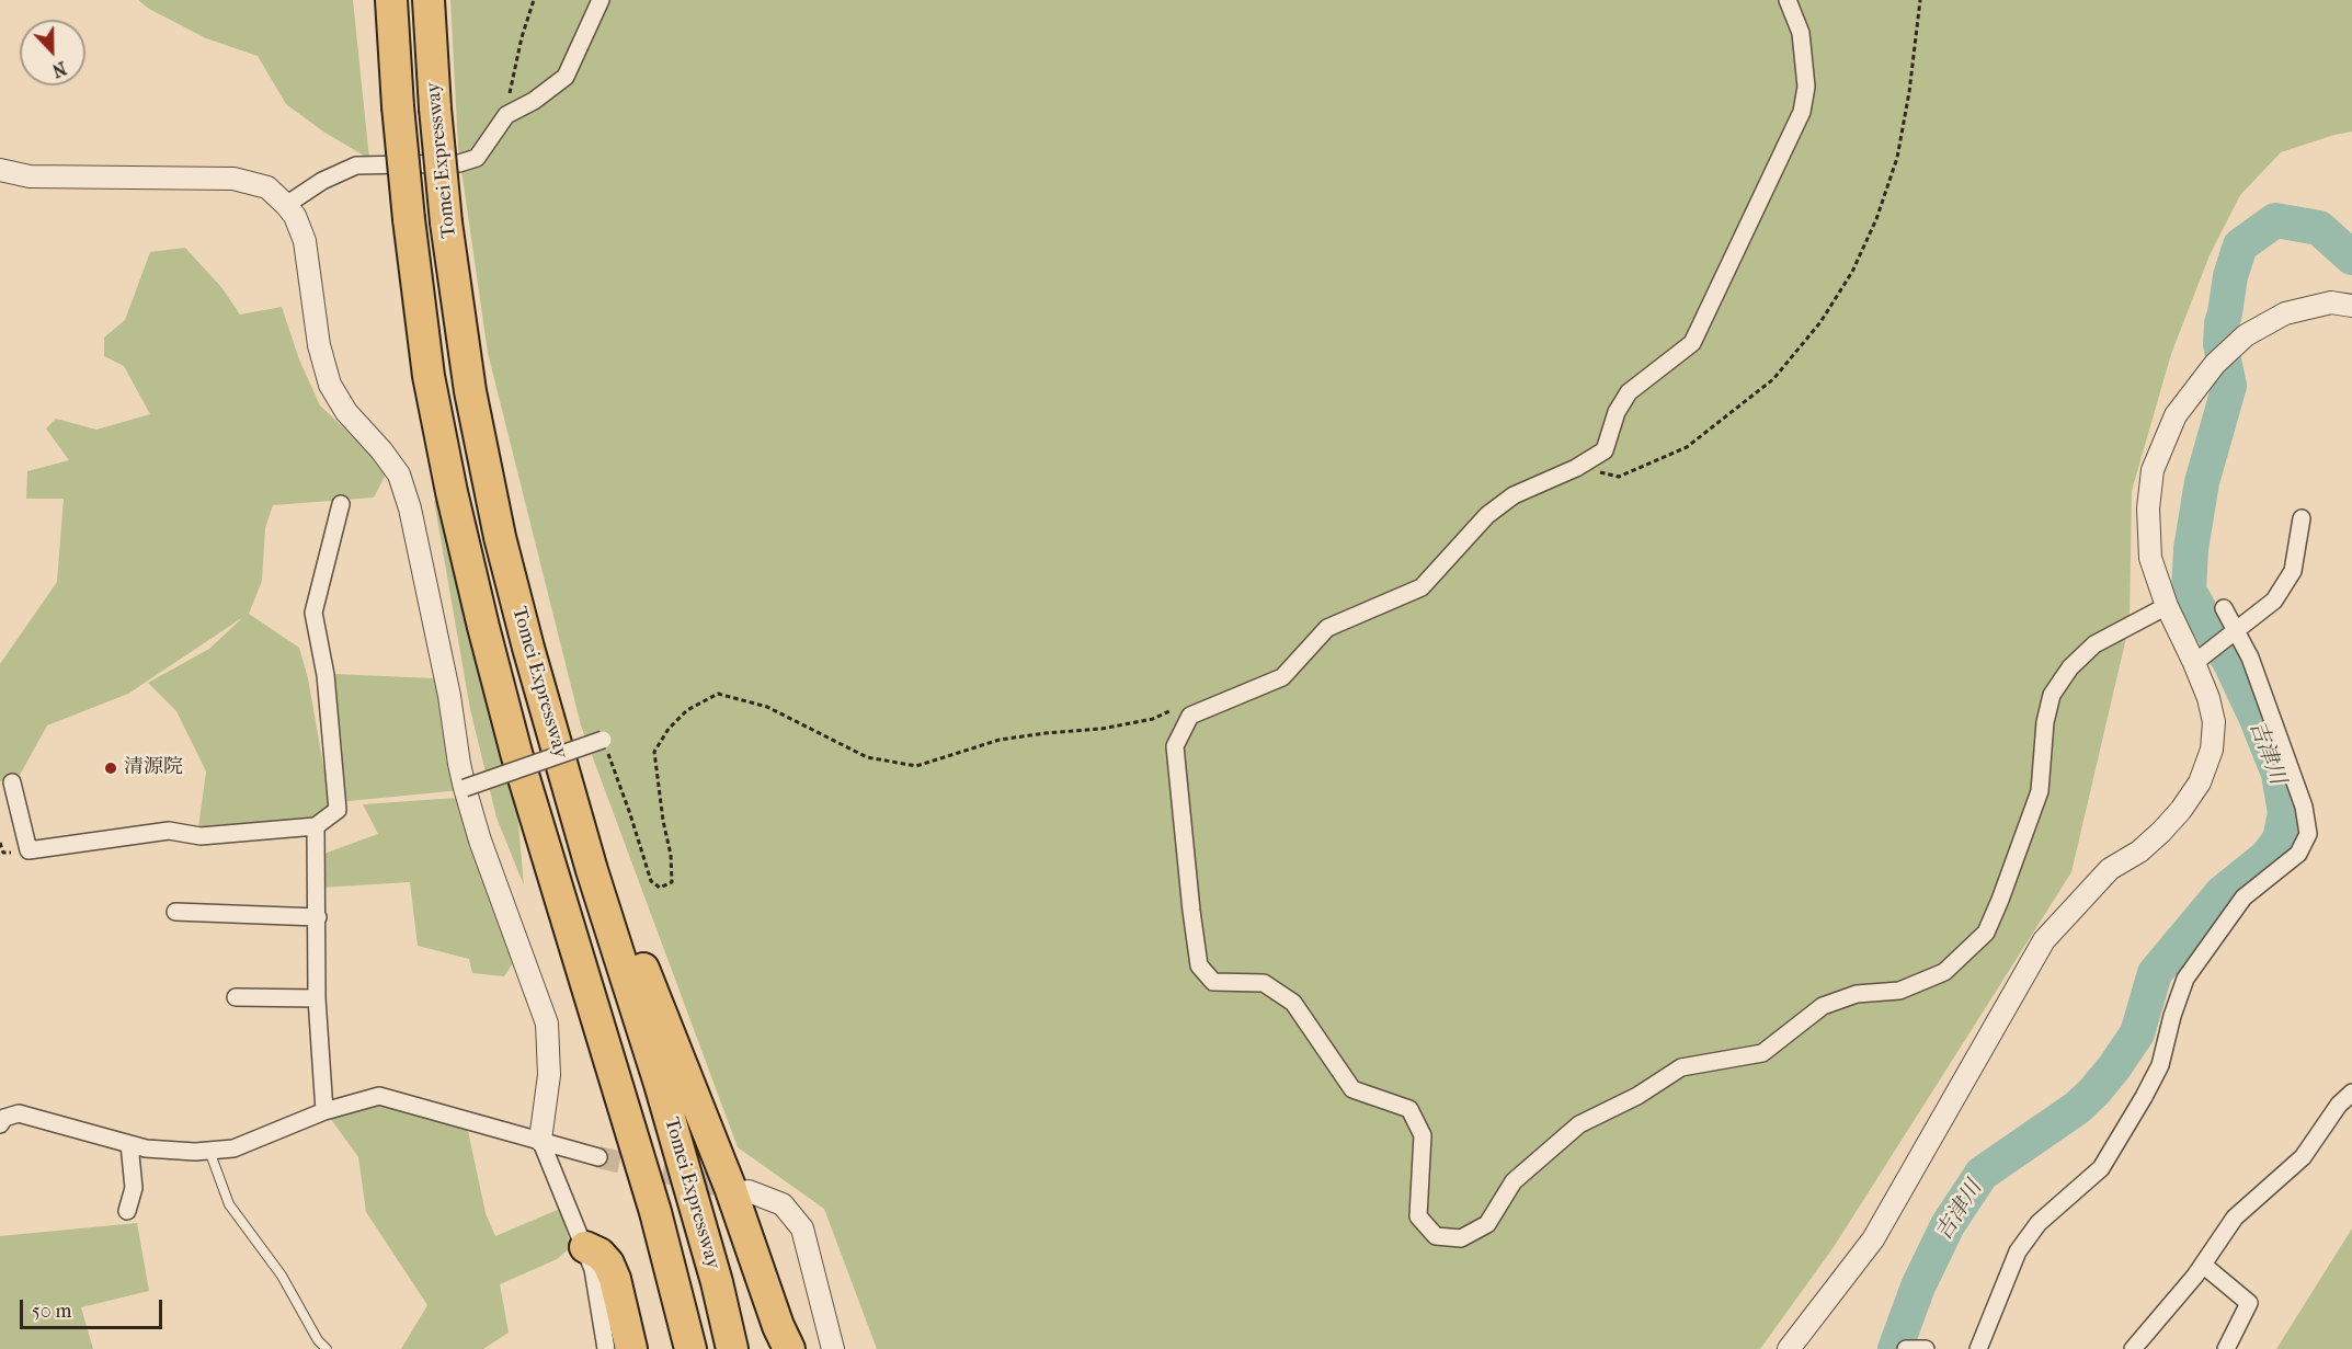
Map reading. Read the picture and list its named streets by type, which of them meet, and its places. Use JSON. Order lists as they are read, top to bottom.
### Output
{
  "streets": {
    "highway": ["Tomei Expressway"]
  },
  "water": ["吉津川"],
  "places": ["清源院"],
  "scale_bar": "50 m",
  "north": "bottom"
}
